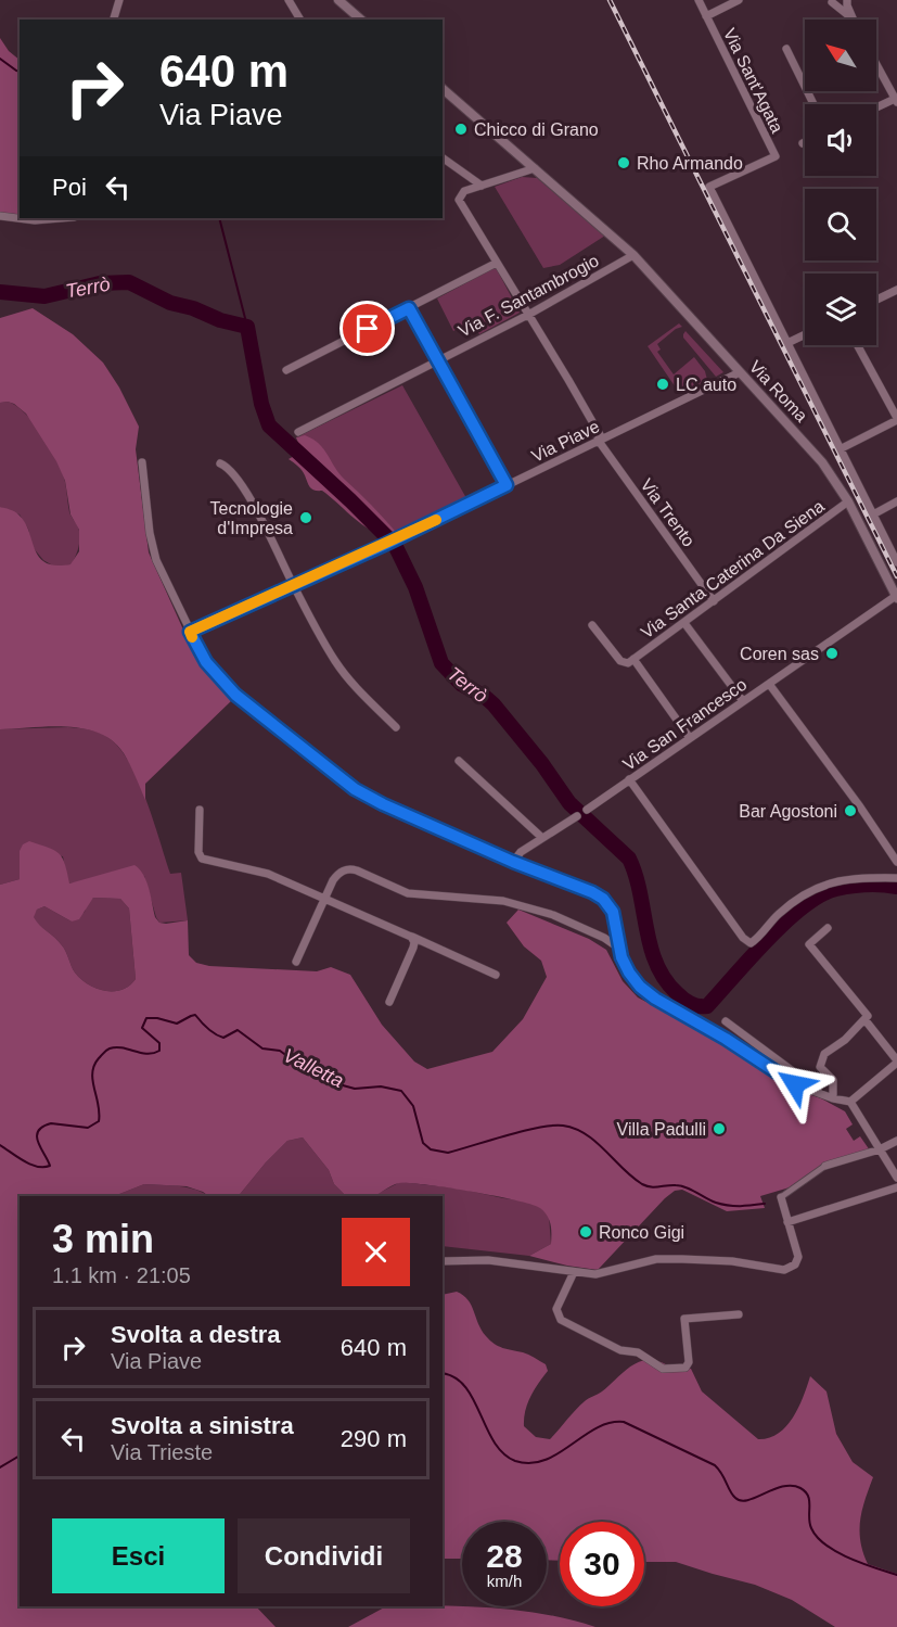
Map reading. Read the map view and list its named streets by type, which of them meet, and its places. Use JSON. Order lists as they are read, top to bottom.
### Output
{
  "streets": {
    "street": [
      "Via Sant'Agata",
      "Via F. Santambrogio",
      "Via Roma",
      "Via Piave",
      "Via Trento",
      "Via Santa Caterina Da Siena",
      "Via San Francesco"
    ]
  },
  "crossings": [
    ["Via F. Santambrogio", "Via Roma"],
    ["Via F. Santambrogio", "Via Trento"],
    ["Via Roma", "Via Piave"],
    ["Via Roma", "Via Santa Caterina Da Siena"],
    ["Via Roma", "Via San Francesco"],
    ["Via Piave", "Via Trento"],
    ["Via Trento", "Via Santa Caterina Da Siena"]
  ],
  "water": ["Terrò", "Valletta"],
  "places": [
    "Chicco di Grano",
    "Rho Armando",
    "LC auto",
    "Tecnologie d'Impresa",
    "Coren sas",
    "Bar Agostoni",
    "Villa Padulli",
    "Ronco Gigi"
  ],
  "north": "top left",
  "page": {
    "turn": ["640 m", "Via Piave"],
    "then": "Poi",
    "heading": ["3 min", "1.1 km · 21:05"],
    "list": [
      {
        "name": "Svolta a destra",
        "note": "Via Piave",
        "value": "640 m"
      },
      {
        "name": "Svolta a sinistra",
        "note": "Via Trieste",
        "value": "290 m"
      }
    ],
    "buttons": ["Esci", "Condividi"],
    "speed": "28 km/h",
    "limit": "30"
  }
}
